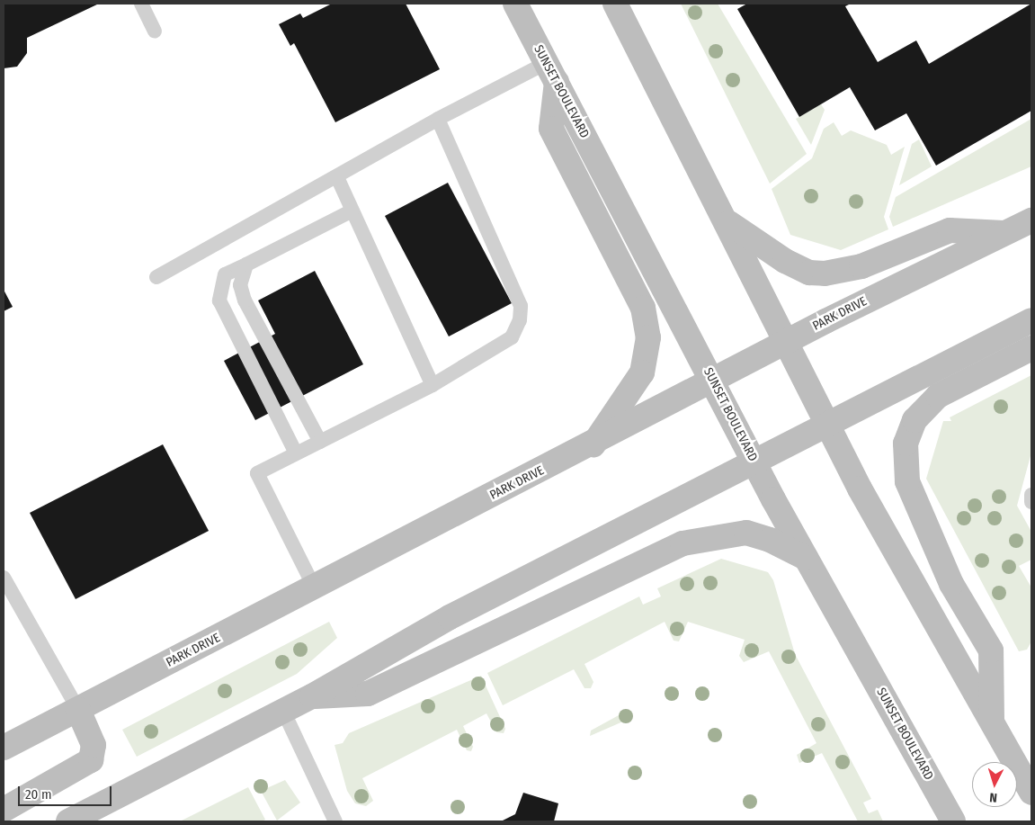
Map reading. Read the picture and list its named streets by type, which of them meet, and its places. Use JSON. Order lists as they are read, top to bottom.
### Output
{
  "streets": {
    "main road": ["SUNSET BOULEVARD", "PARK DRIVE"]
  },
  "crossings": [
    ["SUNSET BOULEVARD", "PARK DRIVE"]
  ],
  "scale_bar": "20 m",
  "north": "bottom"
}
